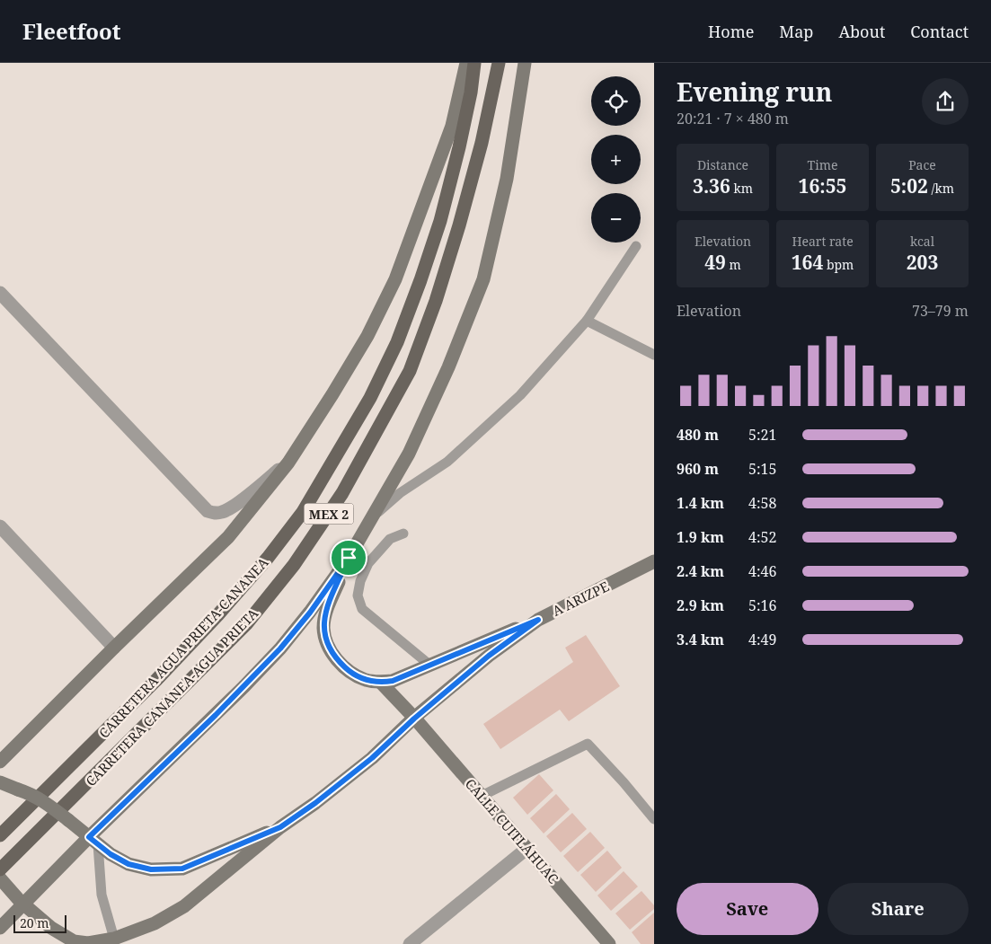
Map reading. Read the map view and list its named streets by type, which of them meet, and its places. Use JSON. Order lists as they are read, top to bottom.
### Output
{
  "streets": {
    "main road": ["MEX 2", "CARRETERA AGUA PRIETA-CANANEA", "CARRETERA CANANEA-AGUA PRIETA"],
    "street": ["A ARIZPE", "CALLE CUITLÁHUAC"]
  },
  "crossings": [
    ["A ARIZPE", "CALLE CUITLÁHUAC"]
  ],
  "scale_bar": "20 m",
  "page": {
    "header": "Fleetfoot",
    "nav": [
      "Home",
      "Map",
      "About",
      "Contact"
    ],
    "heading": ["Evening run", "20:21 · 7 × 480 m"],
    "map_buttons": ["+", "−"],
    "stats": [
      ["Distance", "3.36 km"],
      ["Time", "16:55"],
      ["Pace", "5:02 /km"],
      ["Elevation", "49 m"],
      ["Heart rate", "164 bpm"],
      ["kcal", "203"]
    ],
    "chart": ["Elevation", "73–79 m"],
    "list": [
      {
        "name": "480 m",
        "note": "5:21"
      },
      {
        "name": "960 m",
        "note": "5:15"
      },
      {
        "name": "1.4 km",
        "note": "4:58"
      },
      {
        "name": "1.9 km",
        "note": "4:52"
      },
      {
        "name": "2.4 km",
        "note": "4:46"
      },
      {
        "name": "2.9 km",
        "note": "5:16"
      },
      {
        "name": "3.4 km",
        "note": "4:49"
      }
    ],
    "buttons": ["Save", "Share"],
    "scale": "20 m"
  }
}
